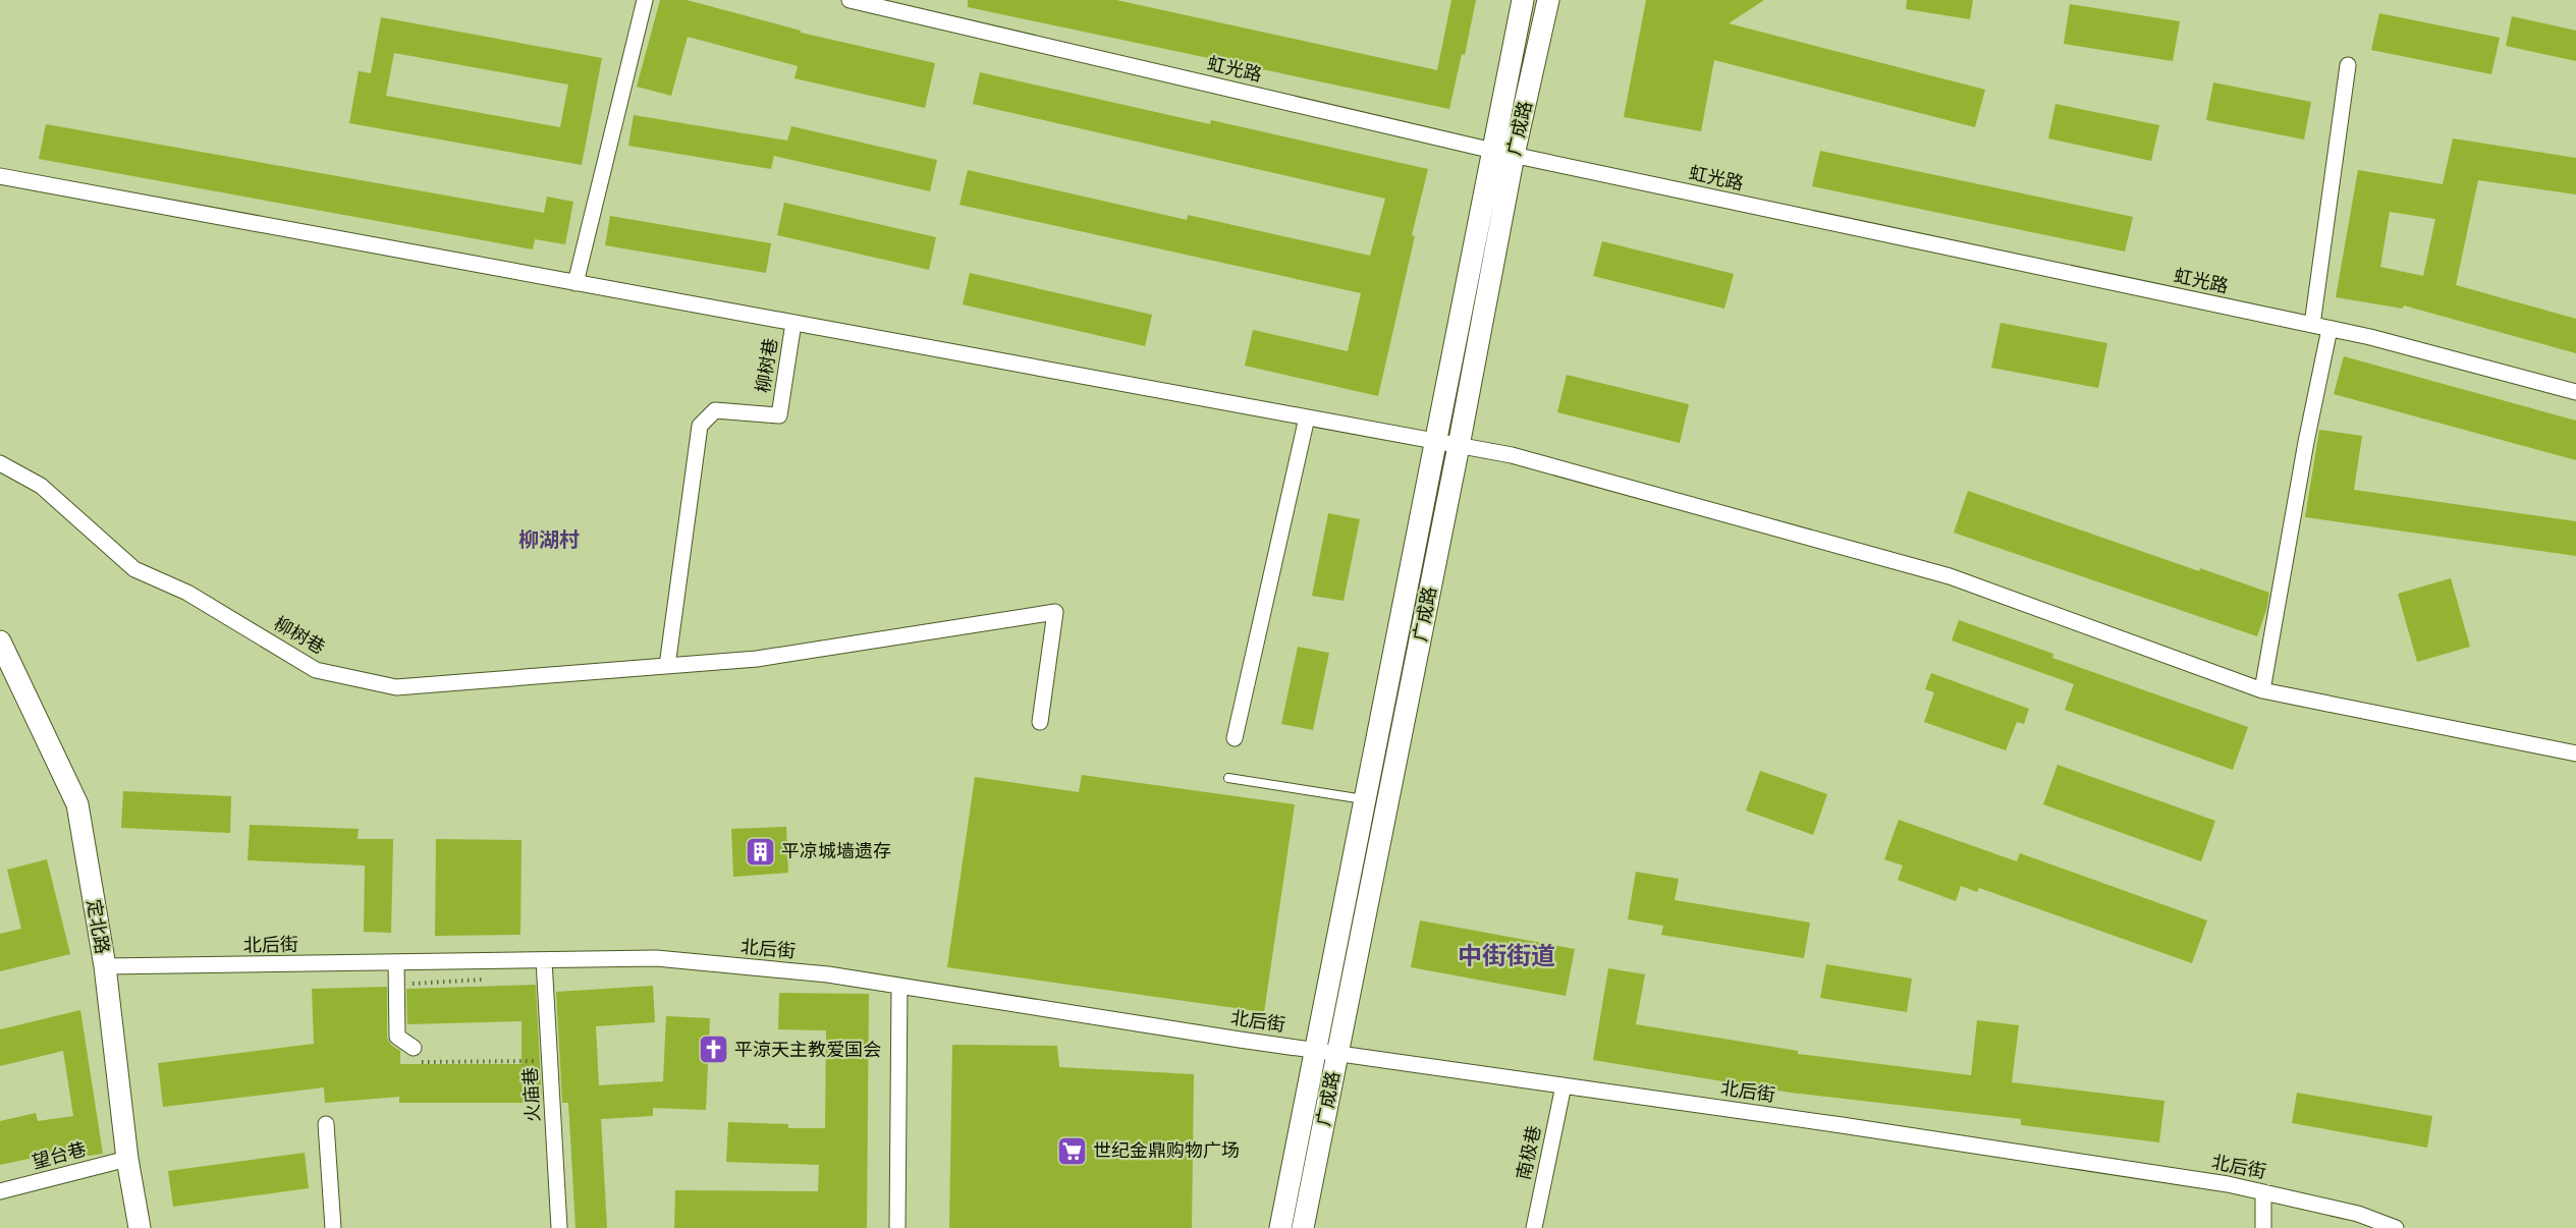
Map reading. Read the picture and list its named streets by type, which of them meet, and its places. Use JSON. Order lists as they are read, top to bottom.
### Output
{
  "streets": {
    "main road": ["广成路", "定北路"],
    "street": [
      "虹光路",
      "柳树巷",
      "北后街",
      "火庙巷",
      "南极巷",
      "望台巷"
    ]
  },
  "crossings": [
    ["虹光路", "广成路"],
    ["广成路", "北后街"],
    ["定北路", "北后街"],
    ["定北路", "望台巷"],
    ["北后街", "火庙巷"],
    ["北后街", "南极巷"]
  ],
  "districts": ["柳湖村", "中街街道"],
  "places": {
    "building": ["平凉城墙遗存"],
    "church": ["平涼天主教爱国会"],
    "supermarket": ["世纪金鼎购物广场"]
  }
}
